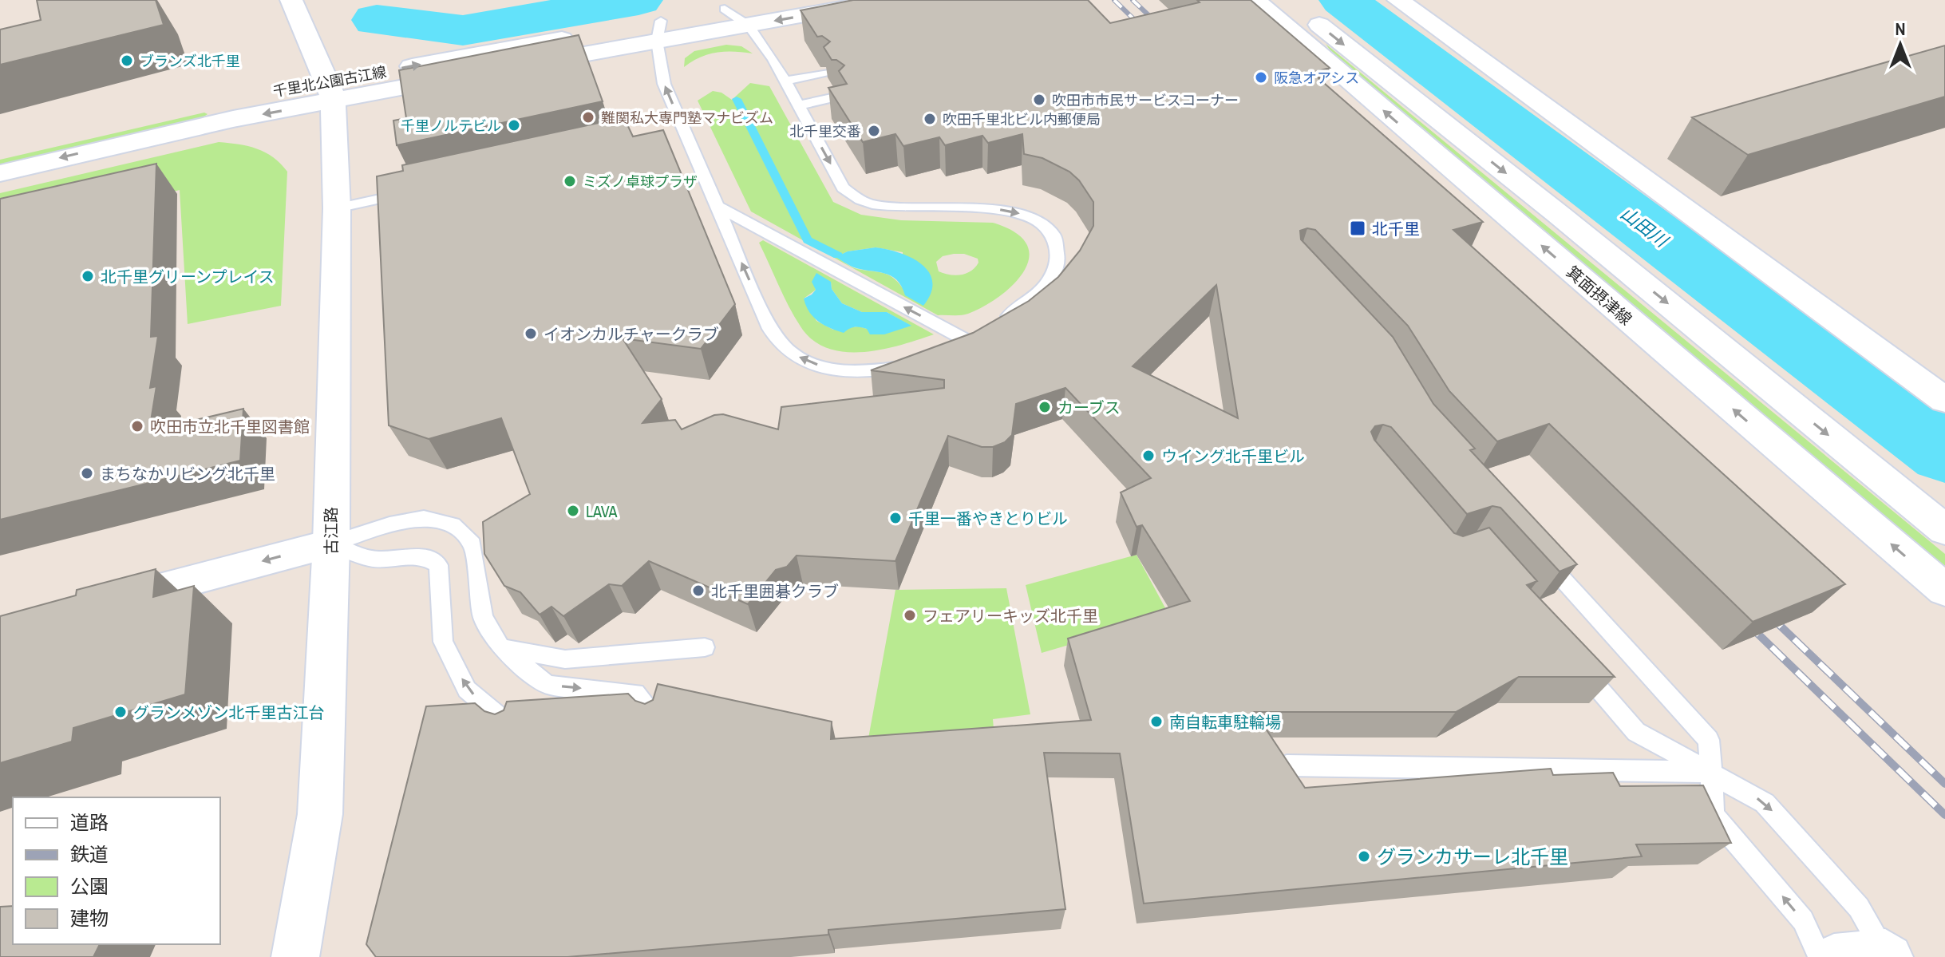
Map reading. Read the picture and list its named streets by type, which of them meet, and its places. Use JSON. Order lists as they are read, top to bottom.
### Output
{
  "streets": {
    "street": ["千里北公園古江線", "箕面摂津線", "古江路"]
  },
  "crossings": [
    ["千里北公園古江線", "古江路"]
  ],
  "water": ["山田川"],
  "places": {
    "other": [
      "ブランズ北千里",
      "阪急オアシス",
      "吹田市市民サービスコーナー",
      "難関私大専門塾マナビズム",
      "吹田千里北ビル内郵便局",
      "千里ノルテビル",
      "北千里交番",
      "ミズノ卓球プラザ",
      "北千里グリーンプレイス",
      "イオンカルチャークラブ",
      "カーブス",
      "吹田市立北千里図書館",
      "ウイング北千里ビル",
      "まちなかリビング北千里",
      "LAVA",
      "千里一番やきとりビル",
      "北千里囲碁クラブ",
      "フェアリーキッズ北千里",
      "グランメゾン北千里古江台",
      "南自転車駐輪場",
      "グランカサーレ北千里"
    ],
    "transit": ["北千里"]
  },
  "legend": [
    "道路",
    "鉄道",
    "公園",
    "建物"
  ],
  "north": "top"
}
